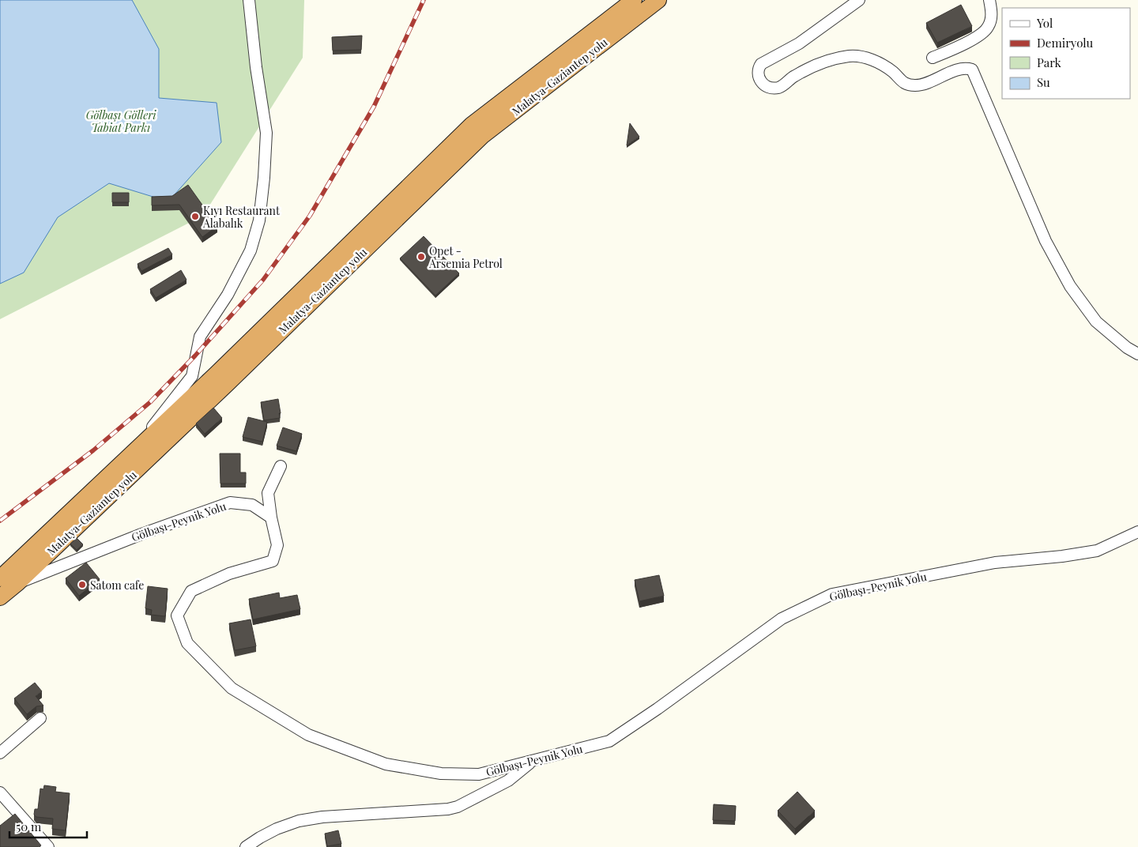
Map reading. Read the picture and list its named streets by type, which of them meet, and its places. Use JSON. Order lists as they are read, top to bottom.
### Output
{
  "streets": {
    "highway": ["Malatya-Gaziantep yolu"],
    "street": ["Gölbaşı-Peynik Yolu"]
  },
  "crossings": [
    ["Malatya-Gaziantep yolu", "Gölbaşı-Peynik Yolu"]
  ],
  "parks": ["Gölbaşı Gölleri Tabiat Parkı"],
  "places": ["Kıyı Restaurant Alabalık", "Opet - Arsemia Petrol", "Satom cafe"],
  "legend": [
    "Yol",
    "Demiryolu",
    "Park",
    "Su"
  ],
  "scale_bar": "50 m"
}
